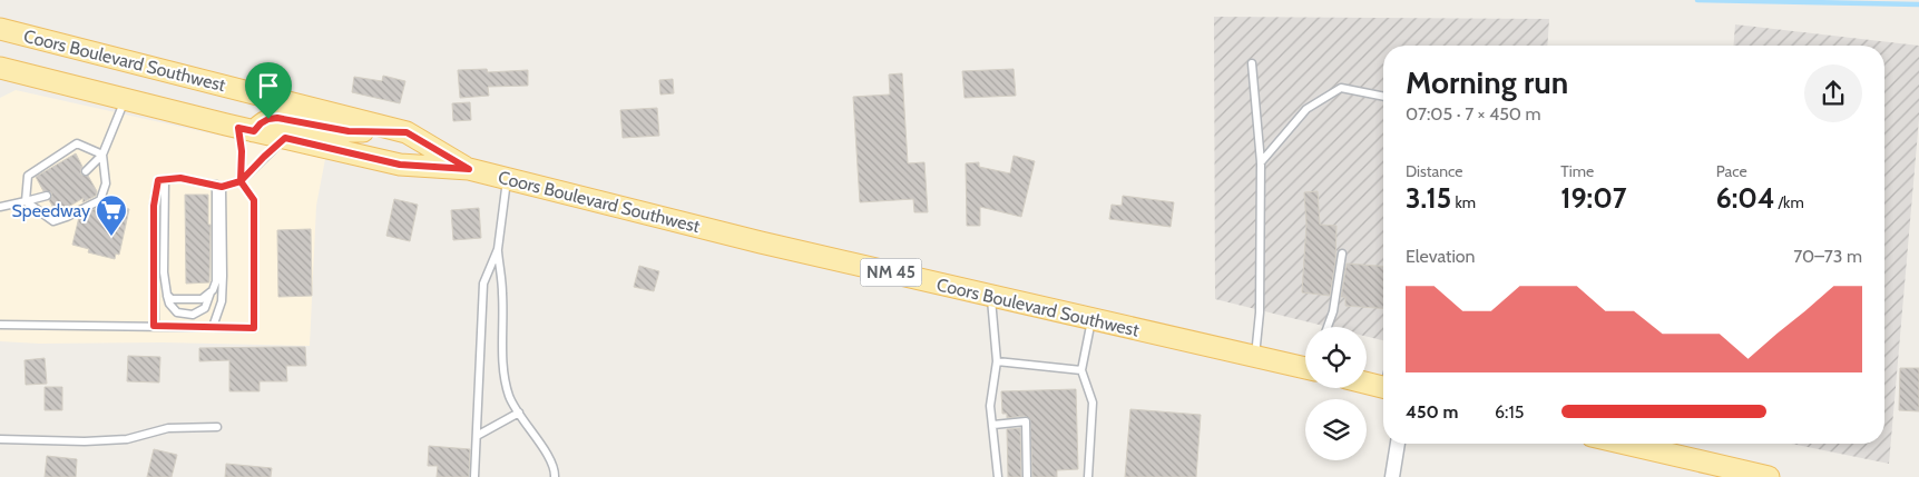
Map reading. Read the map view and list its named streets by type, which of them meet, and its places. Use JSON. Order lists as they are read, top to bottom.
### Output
{
  "streets": {
    "main road": ["Coors Boulevard Southwest", "NM 45"]
  },
  "places": {
    "supermarket": ["Speedway"]
  },
  "page": {
    "heading": ["Morning run", "07:05 · 7 × 450 m"],
    "stats": [
      ["Distance", "3.15 km"],
      ["Time", "19:07"],
      ["Pace", "6:04 /km"]
    ],
    "chart": ["Elevation", "70–73 m"],
    "list": [
      {
        "name": "450 m",
        "note": "6:15"
      }
    ]
  }
}
